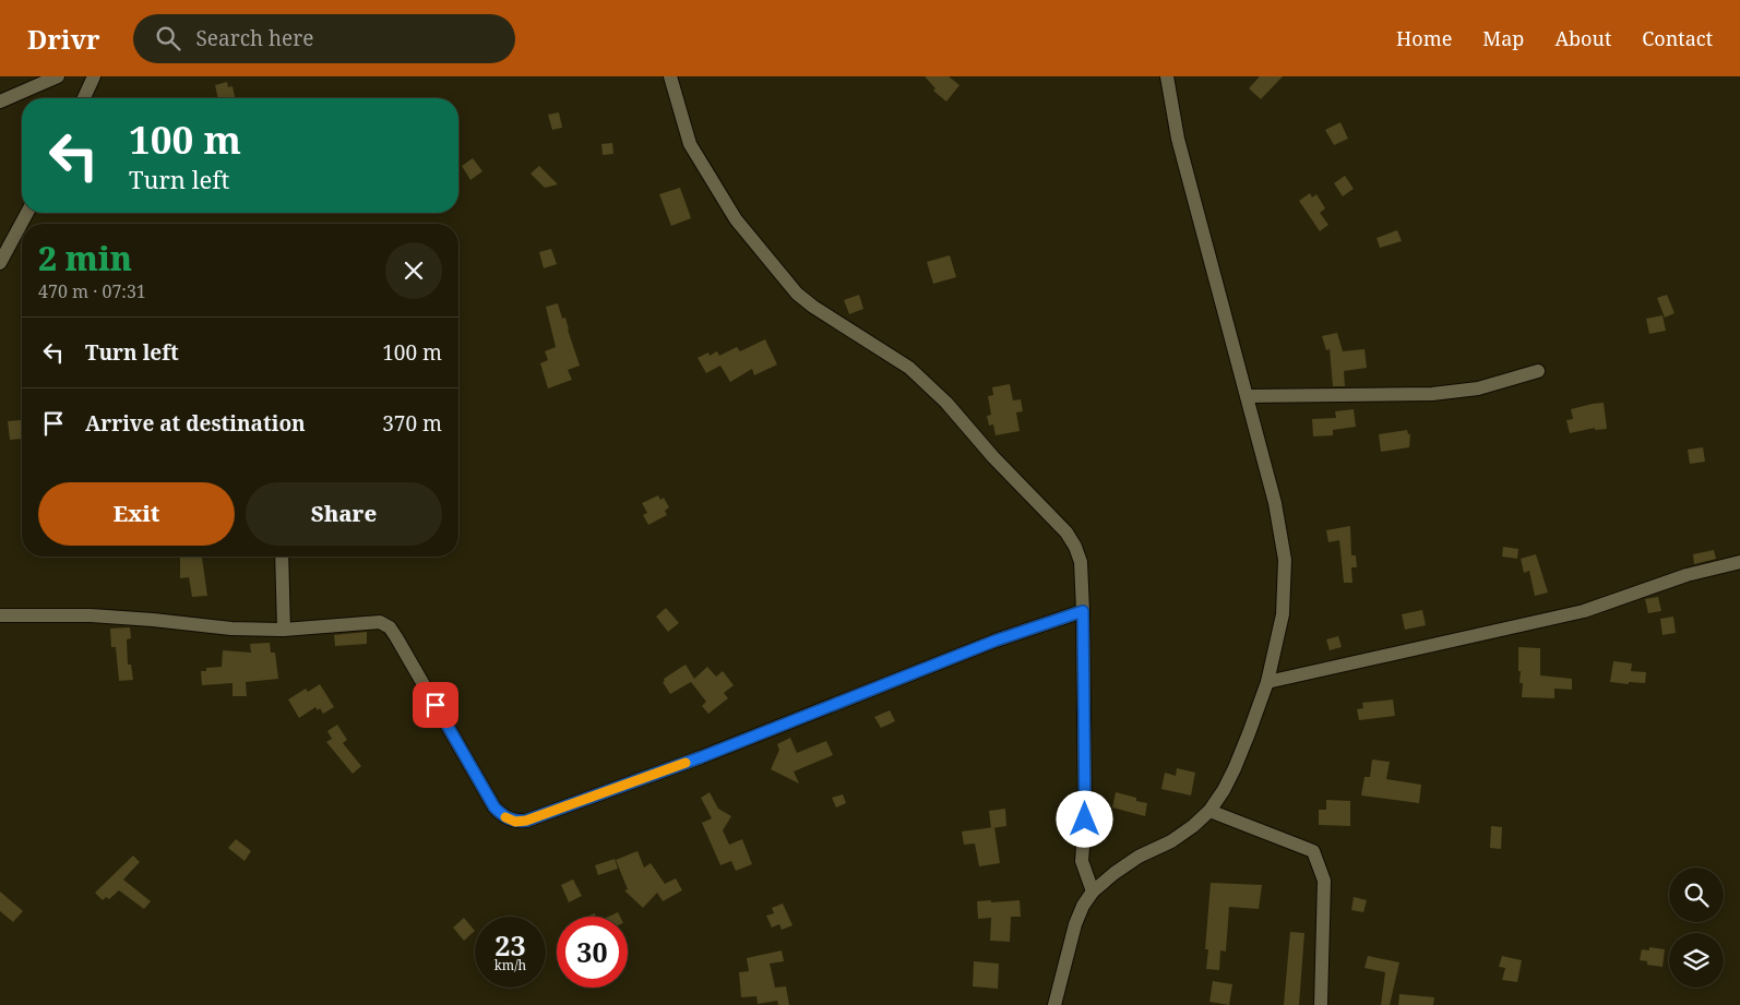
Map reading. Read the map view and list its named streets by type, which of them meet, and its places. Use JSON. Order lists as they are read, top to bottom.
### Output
{
  "page": {
    "header": "Drivr",
    "search": "Search here",
    "nav": [
      "Home",
      "Map",
      "About",
      "Contact"
    ],
    "turn": ["100 m", "Turn left"],
    "heading": ["2 min", "470 m · 07:31"],
    "list": [
      {
        "name": "Turn left",
        "value": "100 m"
      },
      {
        "name": "Arrive at destination",
        "value": "370 m"
      }
    ],
    "buttons": ["Exit", "Share"],
    "speed": "23 km/h",
    "limit": "30"
  }
}
